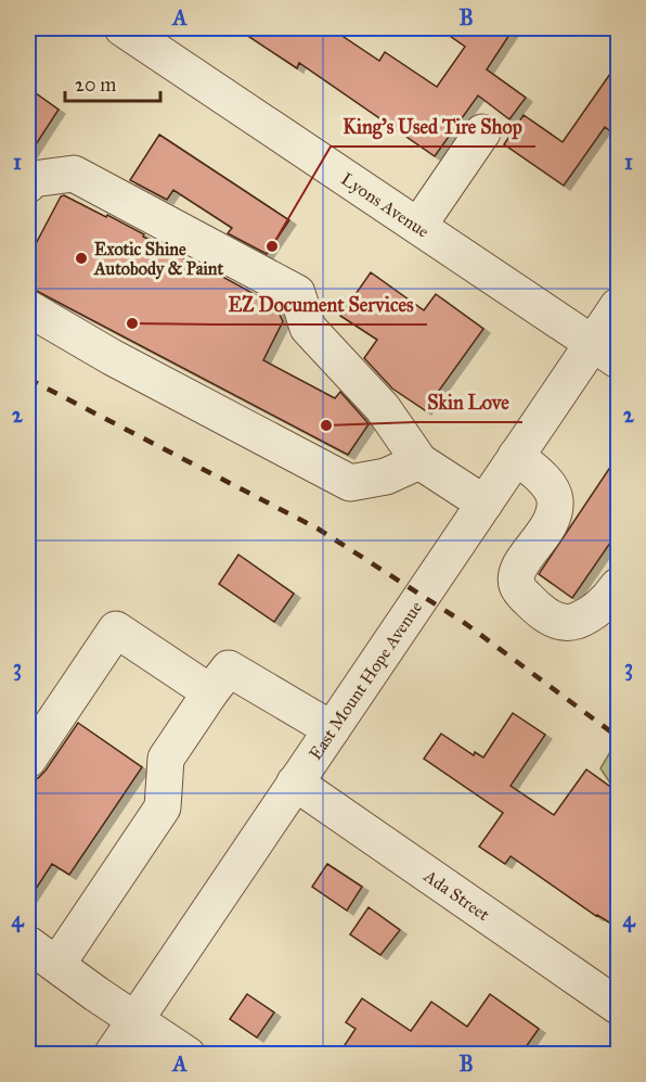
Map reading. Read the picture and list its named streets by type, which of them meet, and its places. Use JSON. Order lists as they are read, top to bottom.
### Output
{
  "streets": {
    "street": ["Lyons Avenue", "East Mount Hope Avenue", "Ada Street"]
  },
  "crossings": [
    ["Lyons Avenue", "East Mount Hope Avenue"],
    ["East Mount Hope Avenue", "Ada Street"]
  ],
  "places": [
    "King's Used Tire Shop",
    "Exotic Shine Autobody & Paint",
    "EZ Document Services",
    "Skin Love"
  ],
  "scale_bar": "20 m",
  "grid": {
    "columns": ["A", "B"],
    "rows": [
      "1",
      "2",
      "3",
      "4"
    ]
  }
}
